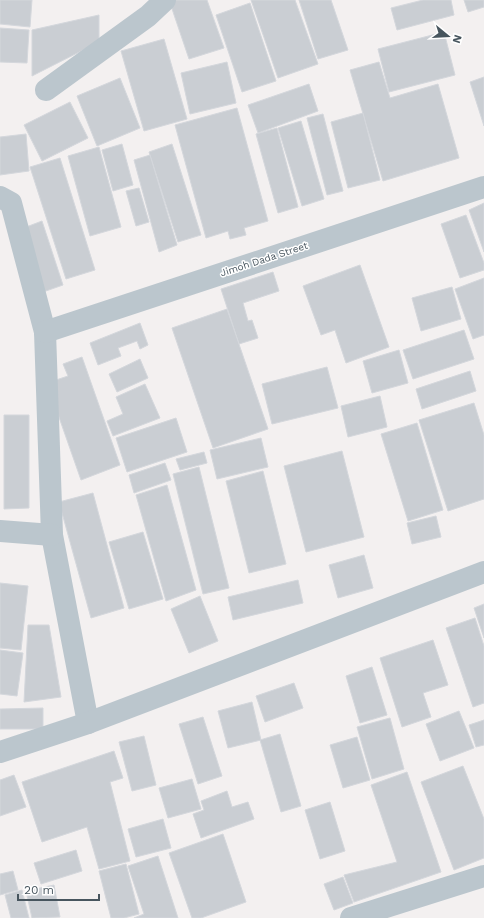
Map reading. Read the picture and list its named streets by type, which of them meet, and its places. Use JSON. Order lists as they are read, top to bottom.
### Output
{
  "streets": {
    "street": ["Jimoh Dada Street"]
  },
  "scale_bar": "20 m",
  "north": "right"
}
